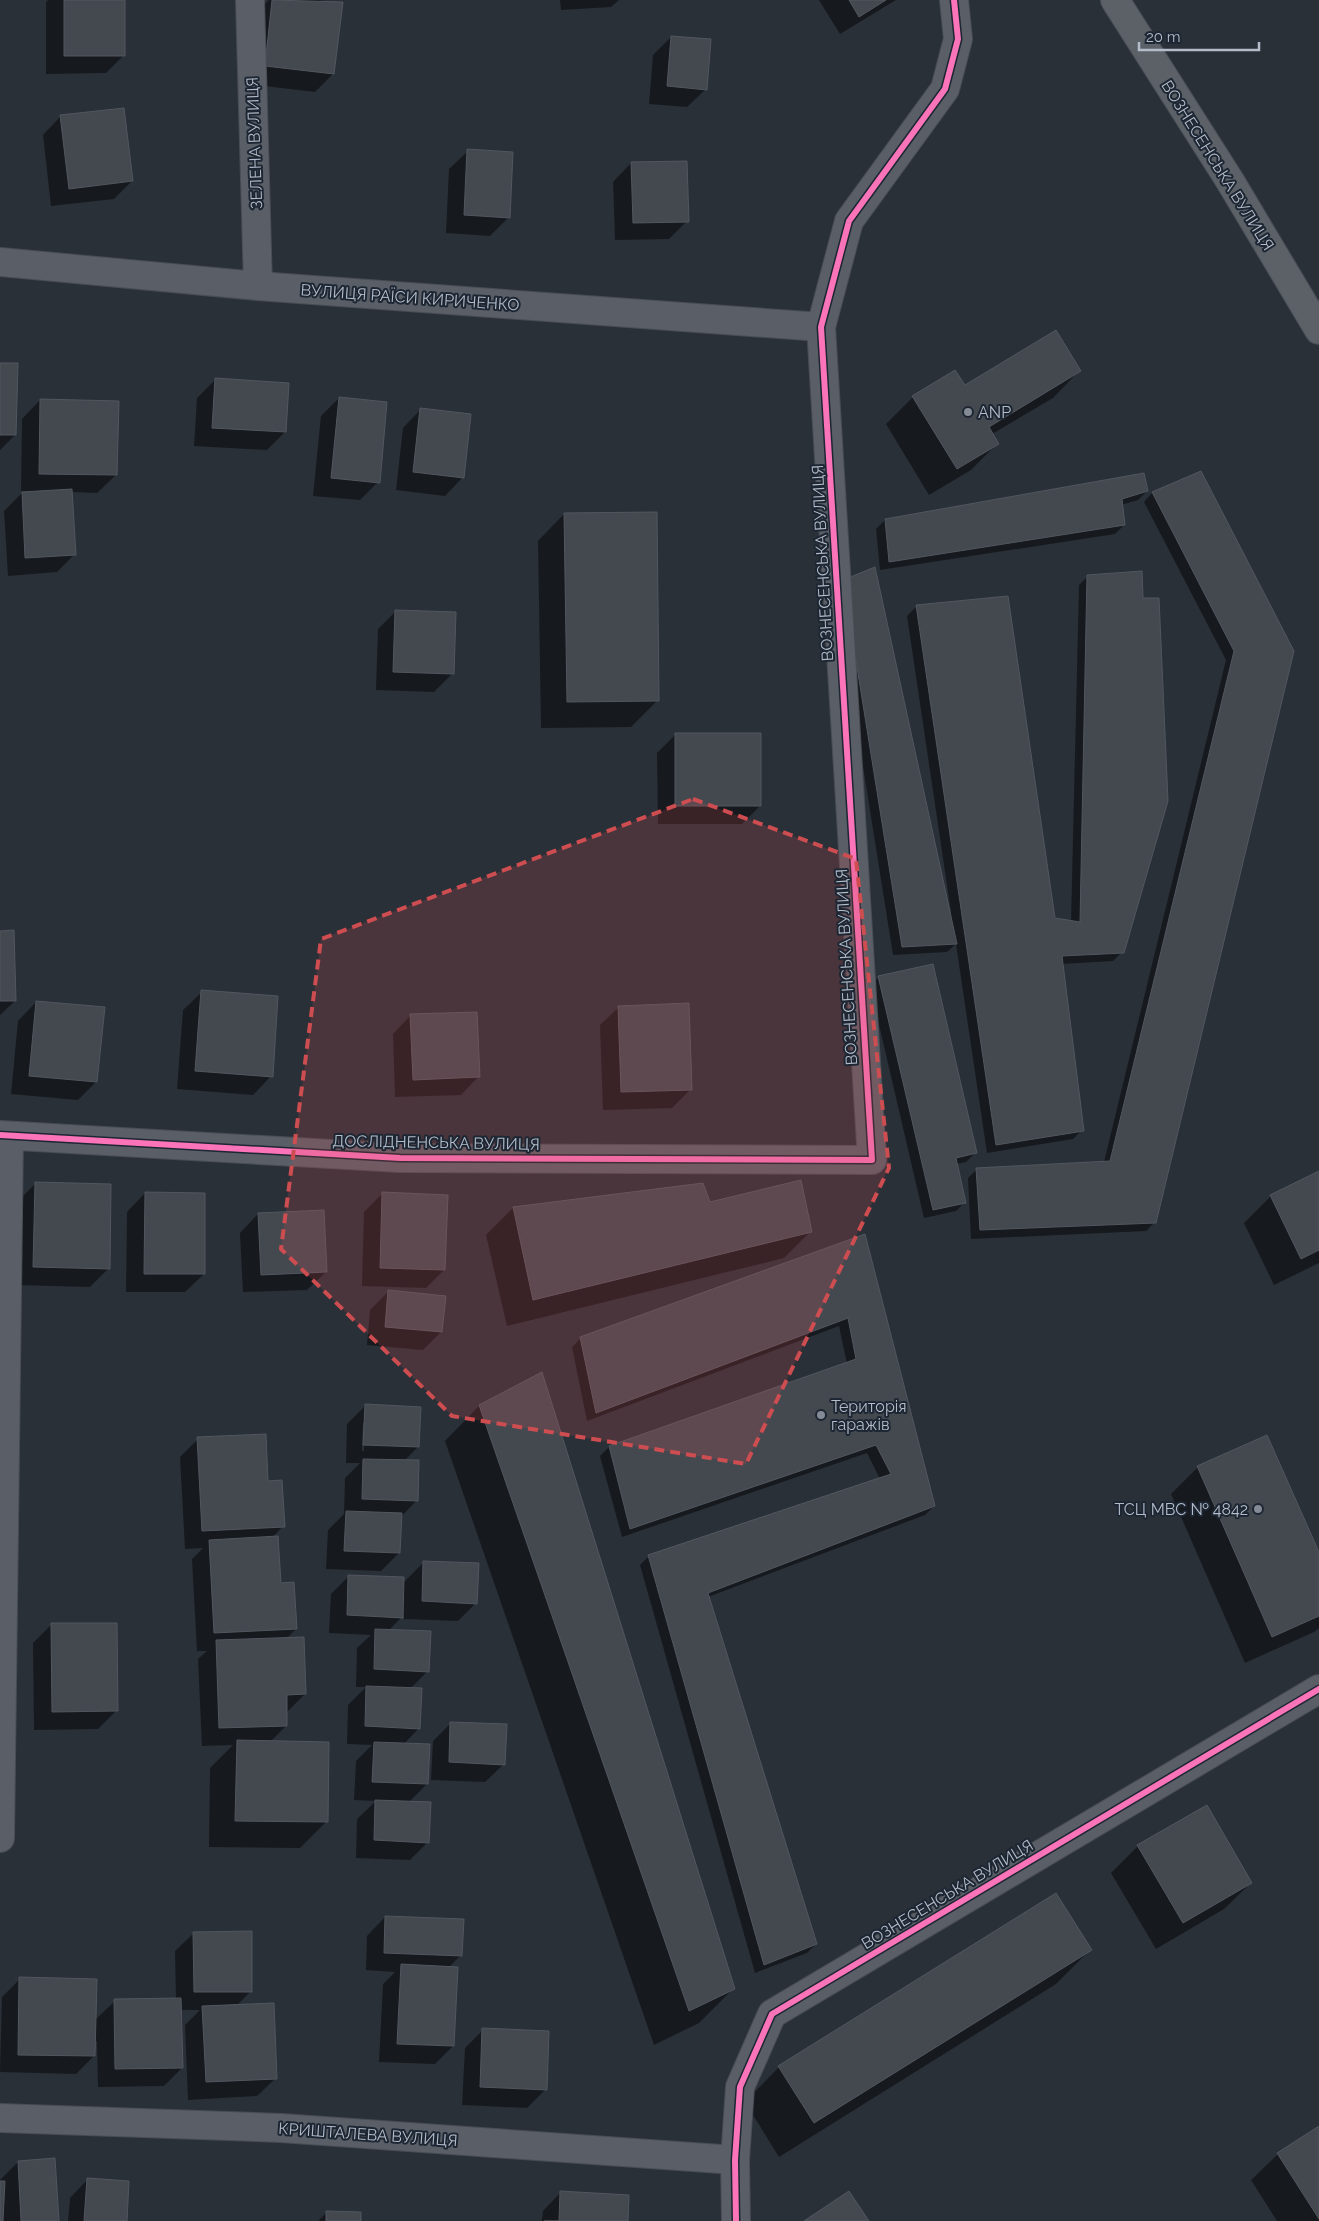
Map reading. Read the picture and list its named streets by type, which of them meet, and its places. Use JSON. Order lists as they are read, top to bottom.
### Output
{
  "streets": {
    "main road": ["ВОЗНЕСЕНСЬКА ВУЛИЦЯ"],
    "street": [
      "ЗЕЛЕНА ВУЛИЦЯ",
      "ВУЛИЦЯ РАЇСИ КИРИЧЕНКО",
      "ДОСЛІДНЕНСЬКА ВУЛИЦЯ",
      "КРИШТАЛЕВА ВУЛИЦЯ"
    ]
  },
  "crossings": [
    ["ЗЕЛЕНА ВУЛИЦЯ", "ВУЛИЦЯ РАЇСИ КИРИЧЕНКО"],
    ["ВОЗНЕСЕНСЬКА ВУЛИЦЯ", "ВУЛИЦЯ РАЇСИ КИРИЧЕНКО"],
    ["ВОЗНЕСЕНСЬКА ВУЛИЦЯ", "ДОСЛІДНЕНСЬКА ВУЛИЦЯ"],
    ["ВОЗНЕСЕНСЬКА ВУЛИЦЯ", "КРИШТАЛЕВА ВУЛИЦЯ"]
  ],
  "places": ["ANP", "Територія гаражів", "ТСЦ МВС № 4842"],
  "scale_bar": "20 m"
}
